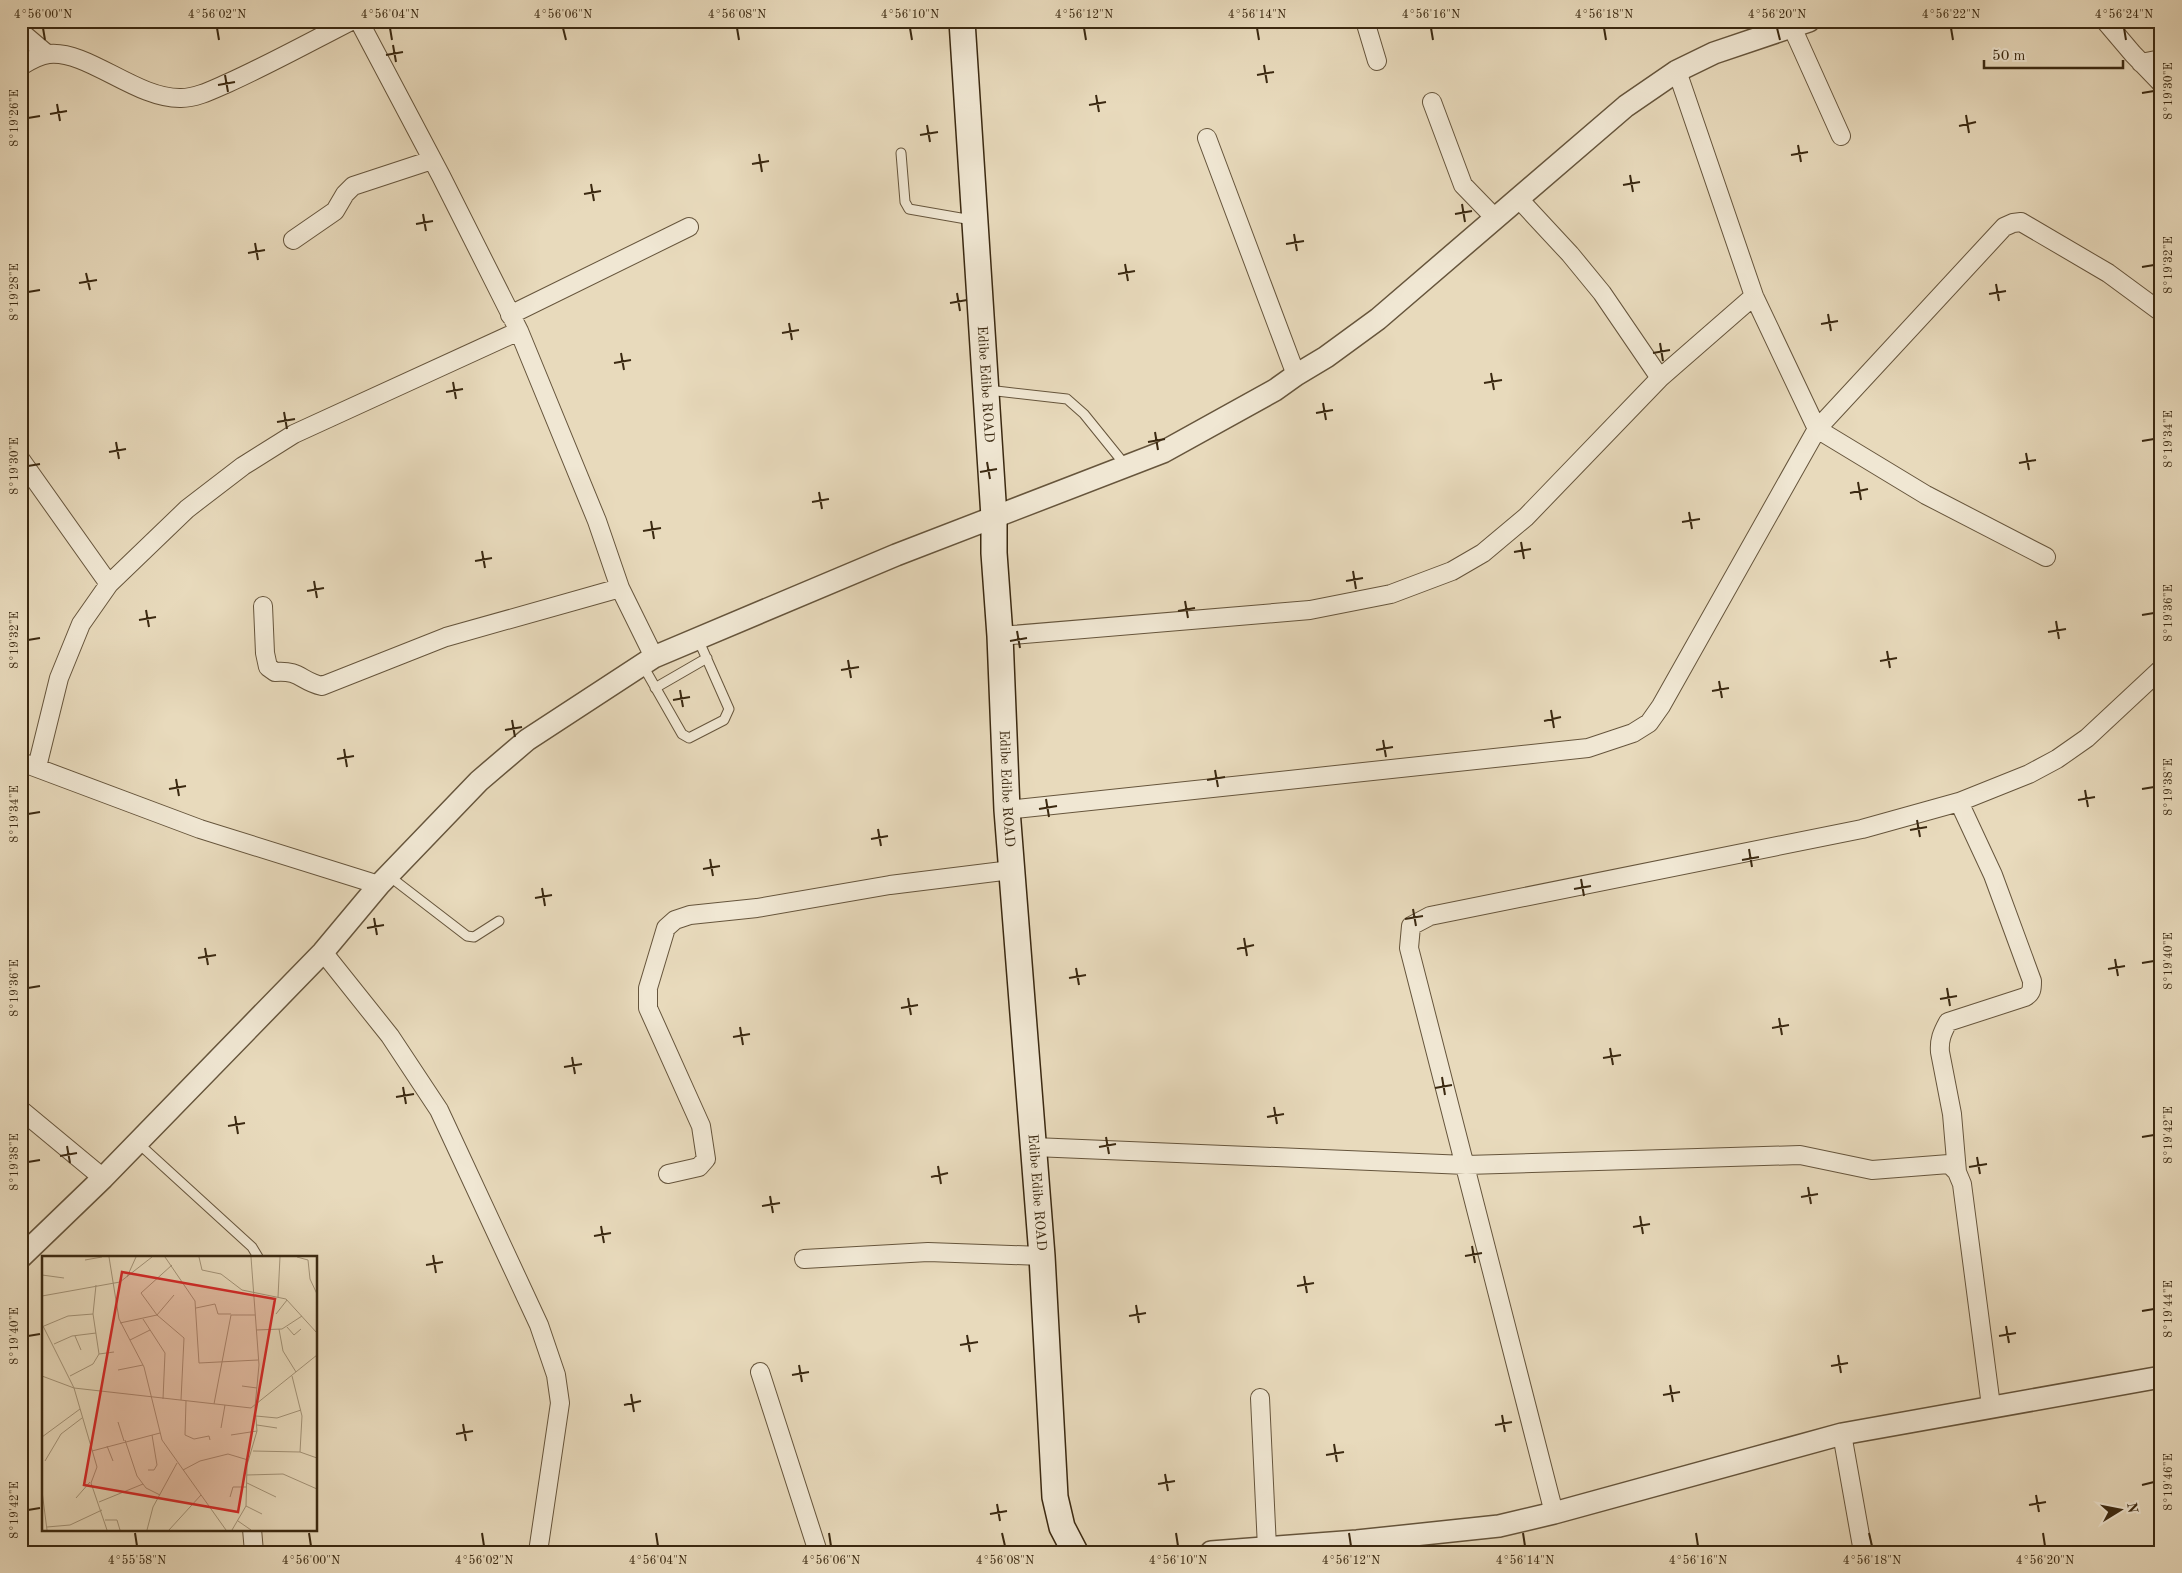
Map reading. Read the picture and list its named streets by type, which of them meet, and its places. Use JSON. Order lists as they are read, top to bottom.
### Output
{
  "streets": {
    "main road": ["Edibe Edibe ROAD"]
  },
  "scale_bar": "50 m",
  "north": "right",
  "coordinates": [
    "4°56'00\"N",
    "4°56'02\"N",
    "4°56'04\"N",
    "4°56'06\"N",
    "4°56'08\"N",
    "4°56'10\"N",
    "4°56'12\"N",
    "4°56'14\"N",
    "4°56'16\"N",
    "4°56'18\"N",
    "4°56'20\"N",
    "4°56'22\"N",
    "4°56'24\"N",
    "8°19'30\"E",
    "8°19'26\"E",
    "8°19'32\"E",
    "8°19'28\"E",
    "8°19'34\"E",
    "8°19'36\"E",
    "8°19'38\"E",
    "8°19'40\"E",
    "8°19'42\"E",
    "8°19'44\"E",
    "8°19'46\"E",
    "4°55'58\"N"
  ]
}
